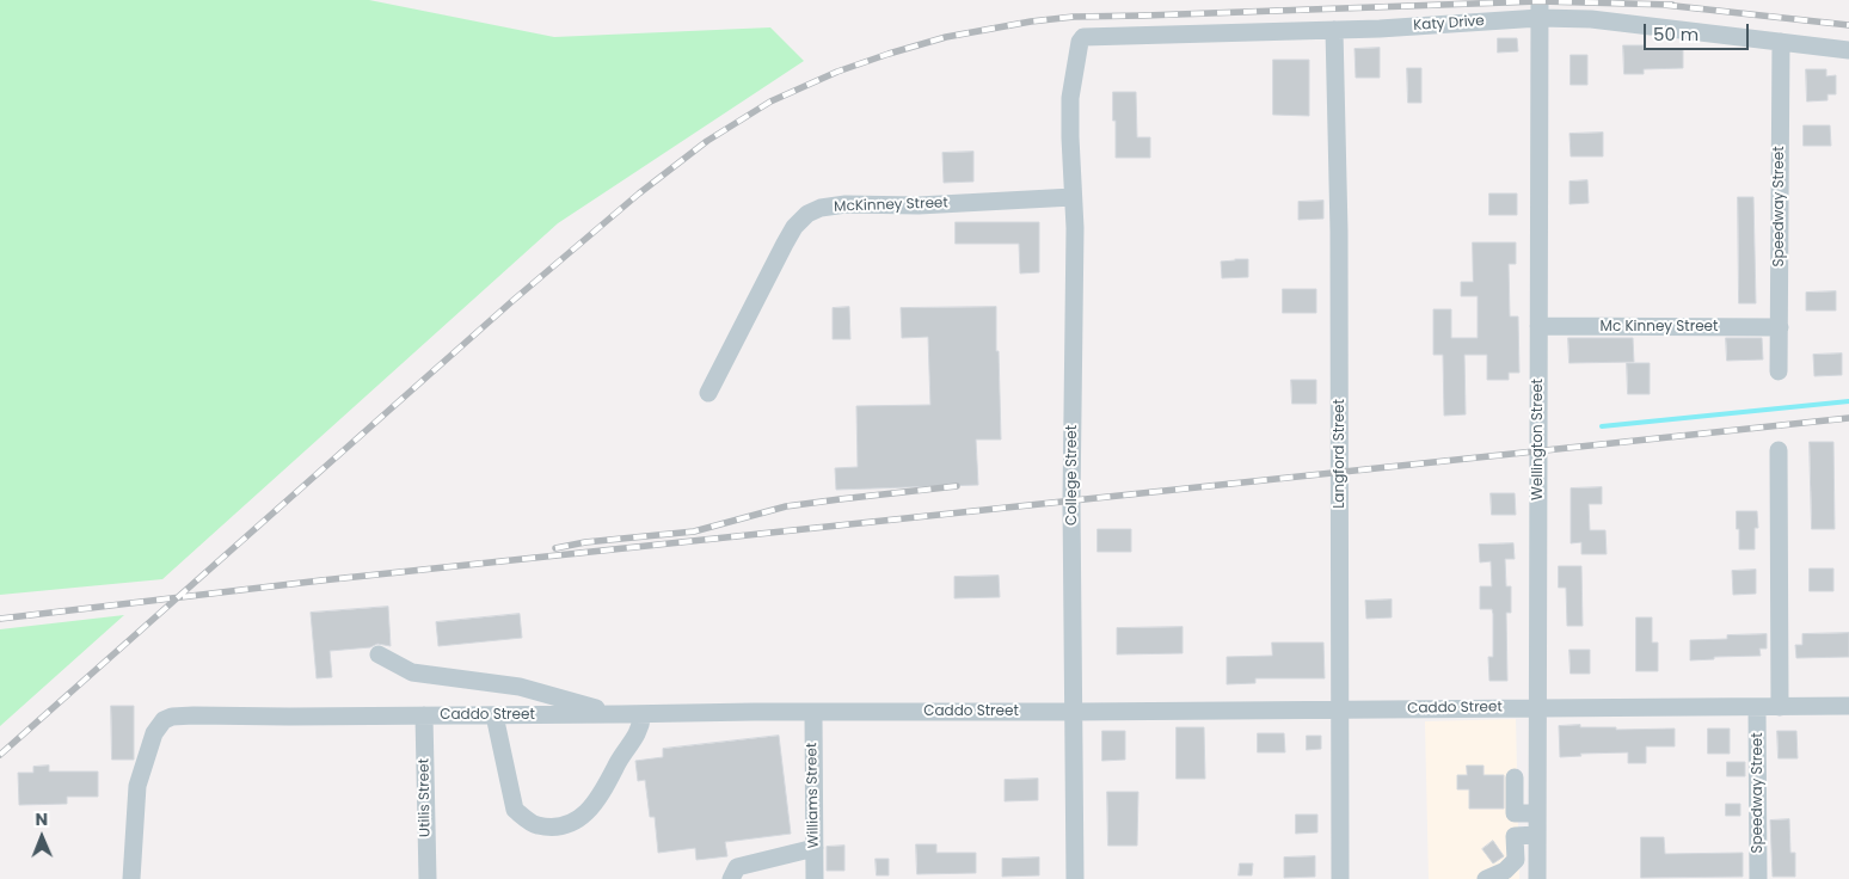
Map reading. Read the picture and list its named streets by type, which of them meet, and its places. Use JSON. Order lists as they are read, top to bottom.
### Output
{
  "streets": {
    "street": [
      "Katy Drive",
      "McKinney Street",
      "Speedway Street",
      "Mc Kinney Street",
      "Wellington Street",
      "Langford Street",
      "College Street",
      "Caddo Street",
      "Williams Street",
      "Utilis Street"
    ]
  },
  "crossings": [
    ["Katy Drive", "Speedway Street"],
    ["Katy Drive", "Wellington Street"],
    ["Katy Drive", "Langford Street"],
    ["Katy Drive", "College Street"],
    ["McKinney Street", "College Street"],
    ["Speedway Street", "Mc Kinney Street"],
    ["Speedway Street", "Caddo Street"],
    ["Mc Kinney Street", "Wellington Street"],
    ["Wellington Street", "Caddo Street"],
    ["Langford Street", "Caddo Street"],
    ["College Street", "Caddo Street"],
    ["Caddo Street", "Williams Street"],
    ["Caddo Street", "Utilis Street"]
  ],
  "scale_bar": "50 m",
  "north": "top"
}
